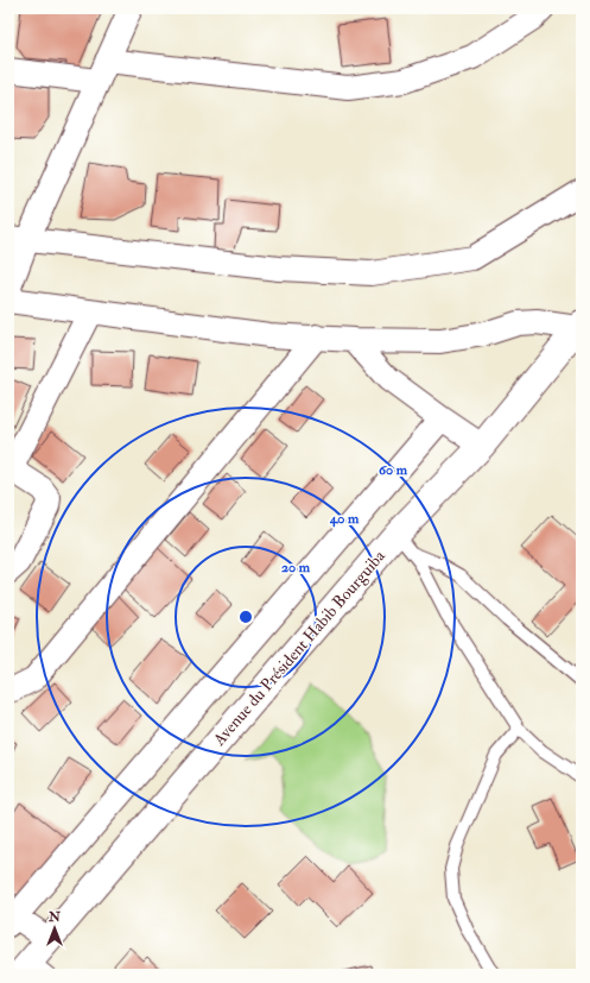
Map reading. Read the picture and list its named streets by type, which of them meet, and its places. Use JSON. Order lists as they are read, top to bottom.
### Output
{
  "streets": {
    "main road": ["Avenue du Président Habib Bourguiba"]
  },
  "north": "top",
  "rings": ["60 m", "40 m", "20 m"]
}
